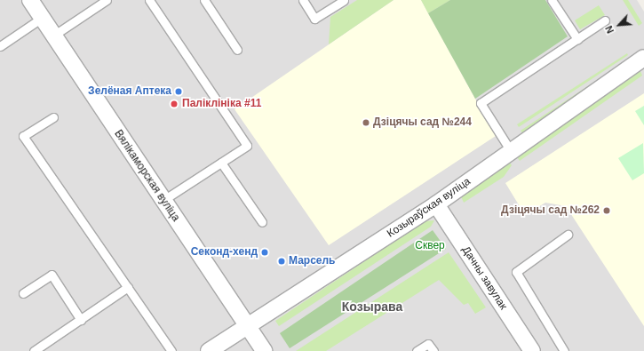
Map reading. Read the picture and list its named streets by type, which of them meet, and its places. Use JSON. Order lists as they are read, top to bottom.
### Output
{
  "streets": {
    "street": ["Вялікаморская вуліца", "Козыраўская вуліца", "Дачны завулак"]
  },
  "crossings": [
    ["Вялікаморская вуліца", "Козыраўская вуліца"],
    ["Козыраўская вуліца", "Дачны завулак"]
  ],
  "districts": ["Козырава"],
  "parks": ["Сквер"],
  "places": [
    "Зелёная Аптека",
    "Паліклініка #11",
    "Дзіцячы сад №244",
    "Дзіцячы сад №262",
    "Секонд-хенд",
    "Марсель"
  ],
  "north": "bottom left"
}
